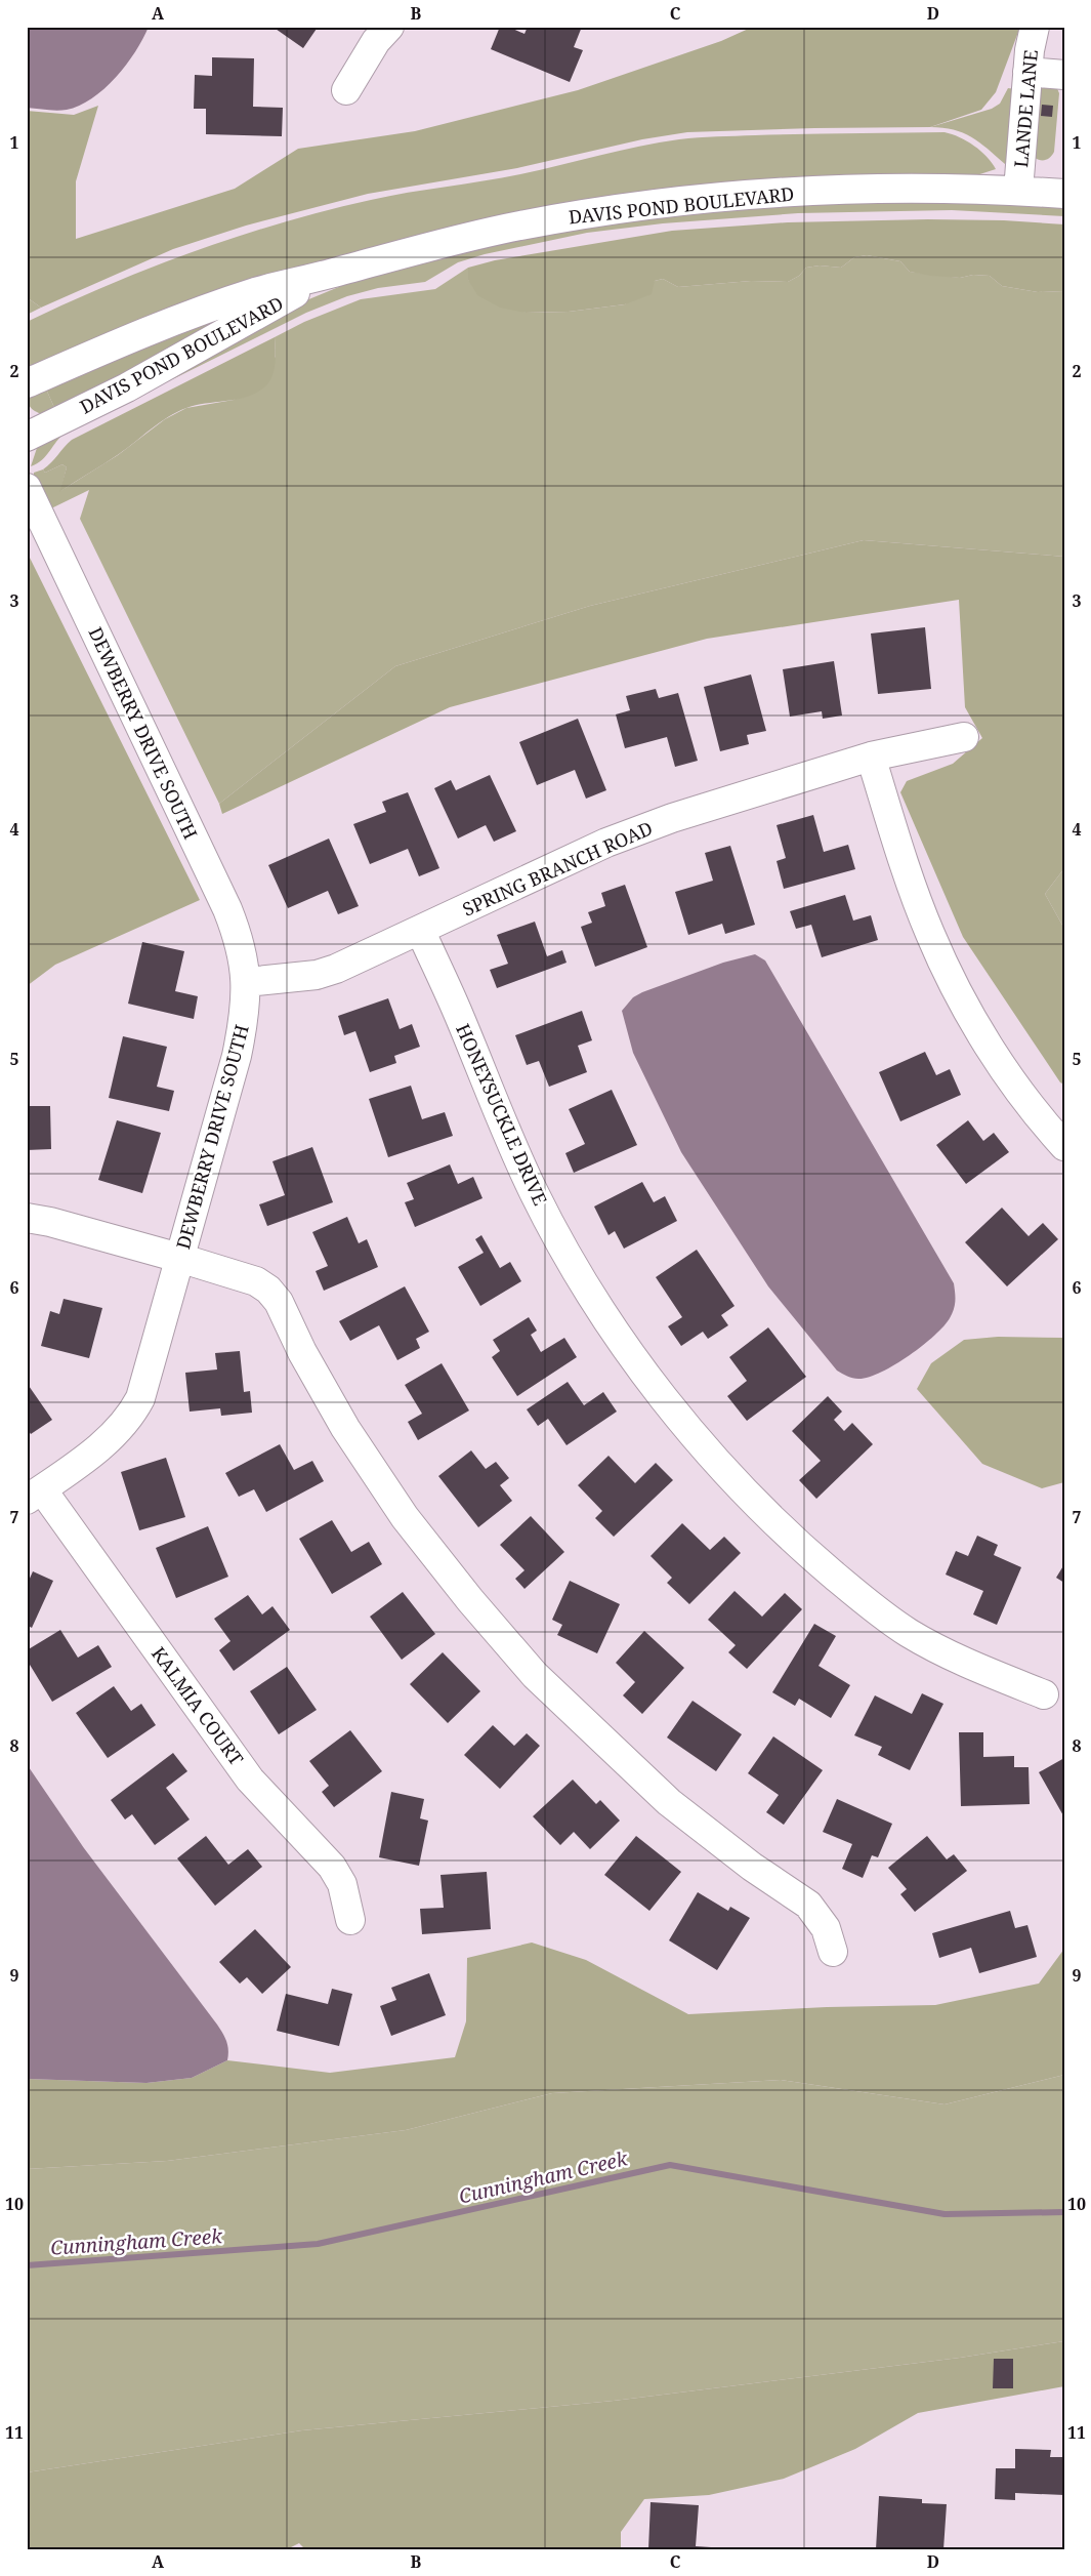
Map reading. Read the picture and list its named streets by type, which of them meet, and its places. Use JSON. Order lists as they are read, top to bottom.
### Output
{
  "streets": {
    "street": [
      "LANDE LANE",
      "DAVIS POND BOULEVARD",
      "DEWBERRY DRIVE SOUTH",
      "SPRING BRANCH ROAD",
      "HONEYSUCKLE DRIVE",
      "KALMIA COURT"
    ]
  },
  "crossings": [
    ["LANDE LANE", "DAVIS POND BOULEVARD"],
    ["DEWBERRY DRIVE SOUTH", "SPRING BRANCH ROAD"],
    ["DEWBERRY DRIVE SOUTH", "KALMIA COURT"],
    ["SPRING BRANCH ROAD", "HONEYSUCKLE DRIVE"]
  ],
  "water": ["Cunningham Creek"],
  "grid": {
    "columns": [
      "A",
      "B",
      "C",
      "D"
    ],
    "rows": [
      "1",
      "2",
      "3",
      "4",
      "5",
      "6",
      "7",
      "8",
      "9",
      "10",
      "11"
    ]
  }
}
